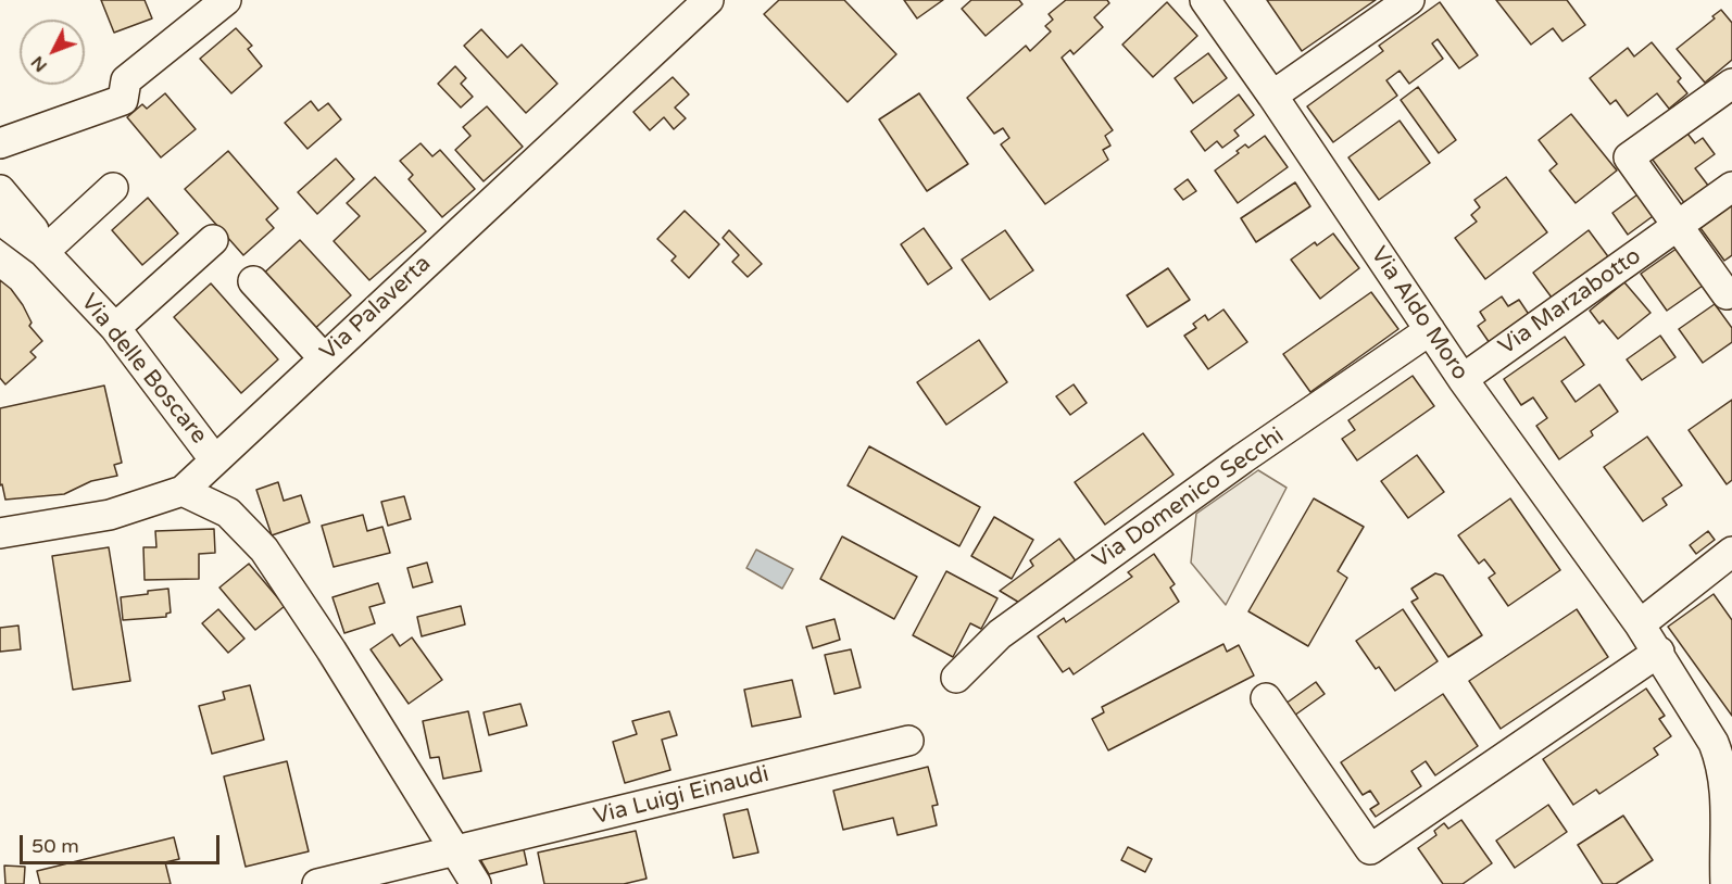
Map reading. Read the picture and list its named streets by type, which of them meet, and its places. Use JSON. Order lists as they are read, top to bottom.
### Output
{
  "streets": {
    "street": [
      "Via Marzabotto",
      "Via Palaverta",
      "Via Aldo Moro",
      "Via delle Boscare",
      "Via Domenico Secchi",
      "Via Luigi Einaudi"
    ]
  },
  "crossings": [
    ["Via Marzabotto", "Via Aldo Moro"],
    ["Via Palaverta", "Via delle Boscare"],
    ["Via Aldo Moro", "Via Domenico Secchi"]
  ],
  "scale_bar": "50 m",
  "north": "bottom left"
}
